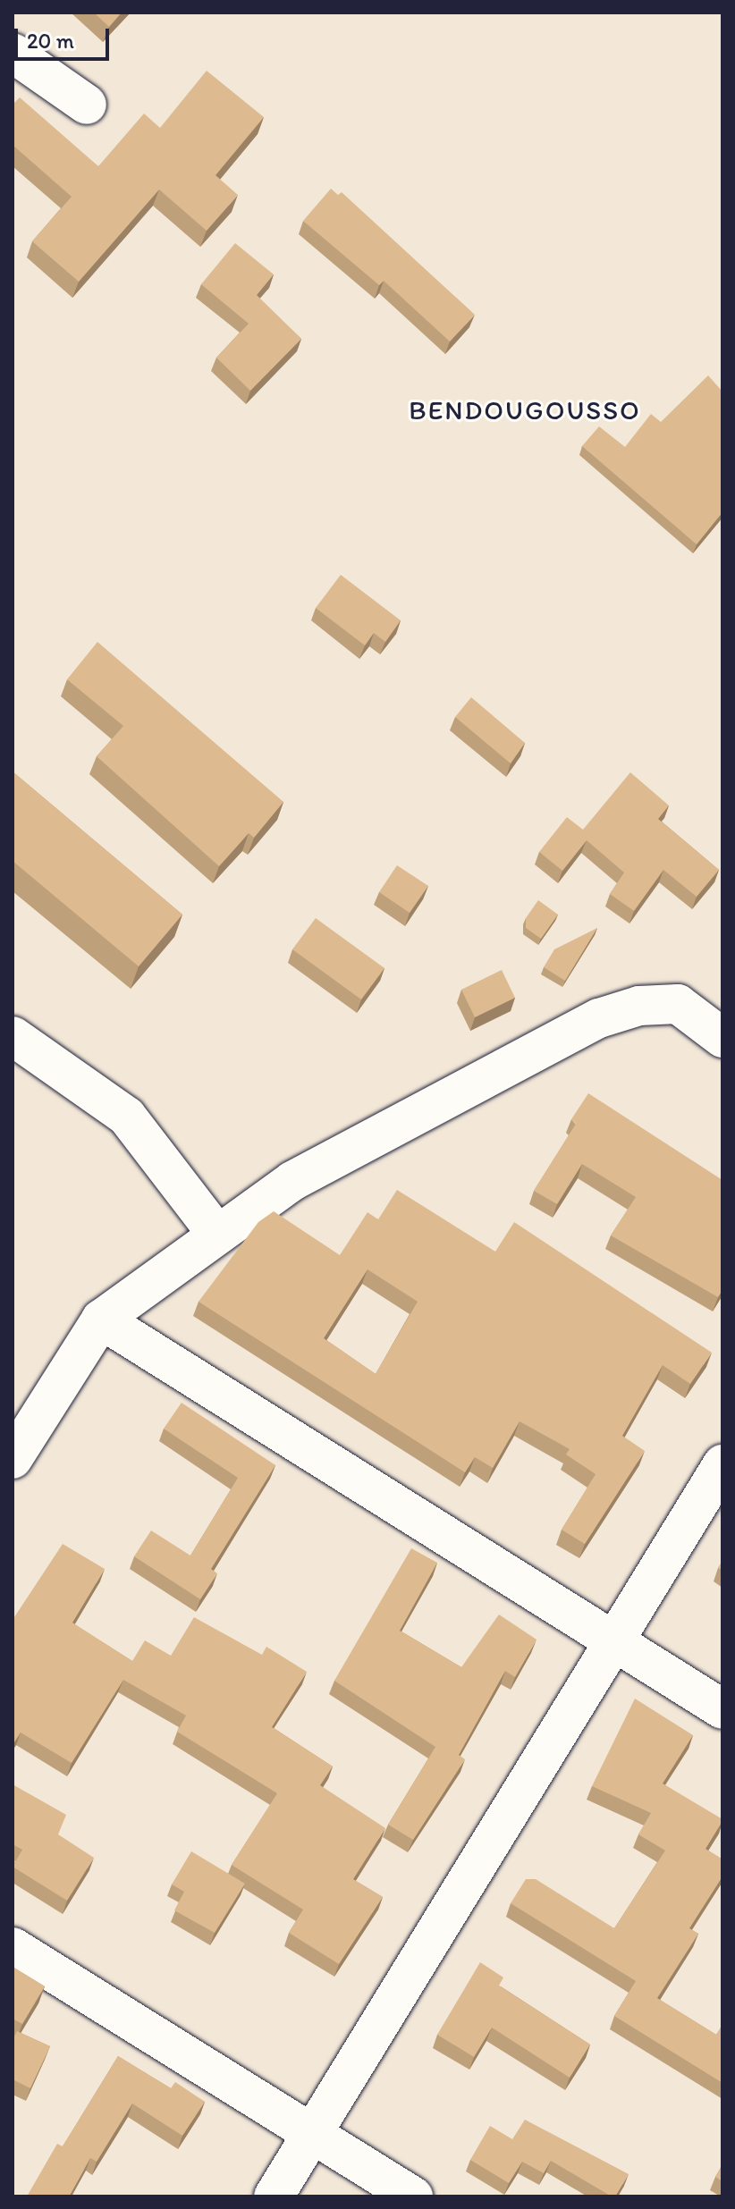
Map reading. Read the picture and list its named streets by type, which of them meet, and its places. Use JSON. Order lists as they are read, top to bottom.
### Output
{
  "districts": ["BENDOUGOUSSO"],
  "scale_bar": "20 m"
}
